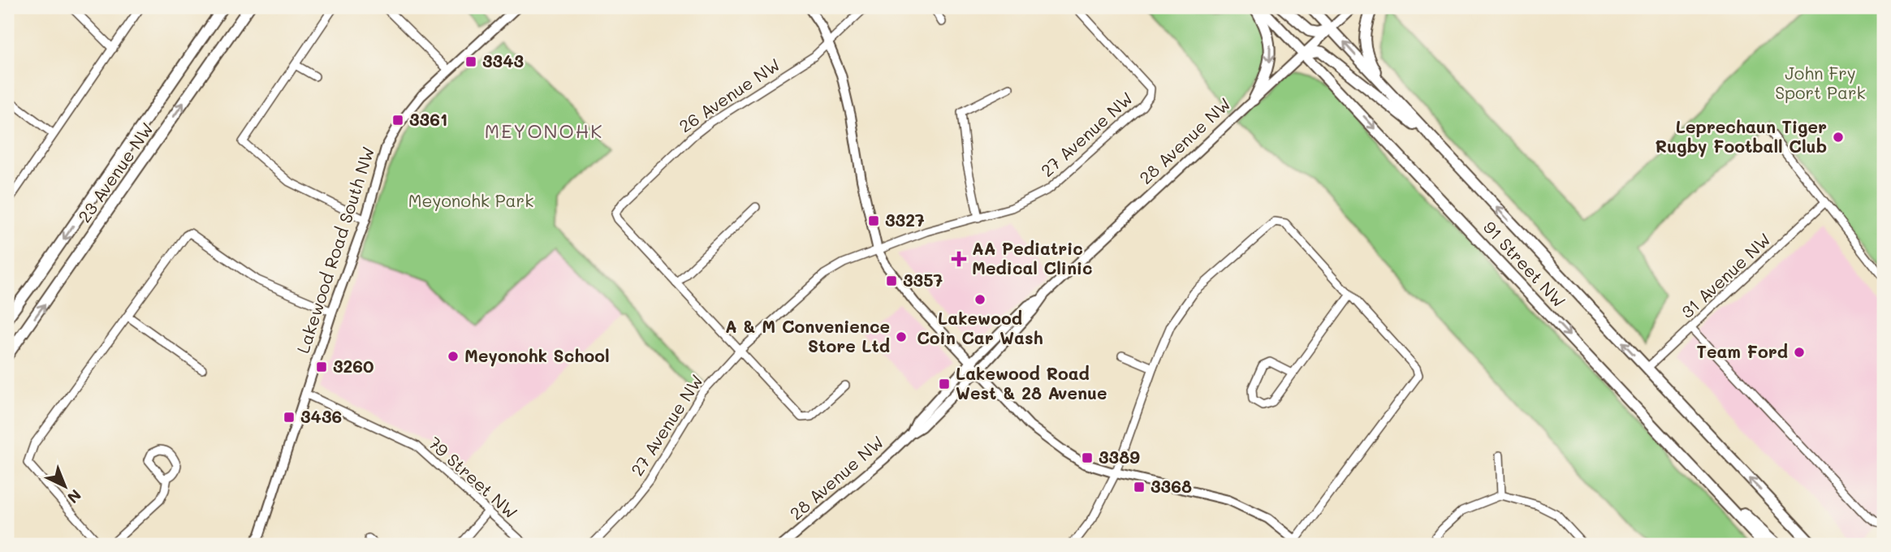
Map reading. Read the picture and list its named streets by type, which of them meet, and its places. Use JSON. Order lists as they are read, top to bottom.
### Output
{
  "streets": {
    "main road": ["23 Avenue NW", "91 Street NW"],
    "street": [
      "26 Avenue NW",
      "27 Avenue NW",
      "28 Avenue NW",
      "Lakewood Road South NW",
      "31 Avenue NW",
      "79 Street NW"
    ]
  },
  "crossings": [
    ["28 Avenue NW", "91 Street NW"],
    ["Lakewood Road South NW", "79 Street NW"],
    ["91 Street NW", "31 Avenue NW"]
  ],
  "districts": ["MEYONOHK"],
  "parks": ["John Fry Sport Park", "Meyonohk Park"],
  "places": {
    "transit": [
      "3343",
      "3361",
      "3327",
      "3357",
      "3260",
      "Lakewood Road West & 28 Avenue",
      "3436",
      "3389",
      "3368"
    ],
    "other": [
      "Leprechaun Tiger Rugby Football Club",
      "Lakewood Coin Car Wash",
      "A & M Convenience Store Ltd",
      "Team Ford",
      "Meyonohk School"
    ],
    "health": ["AA Pediatric Medical Clinic"]
  },
  "north": "bottom right"
}
